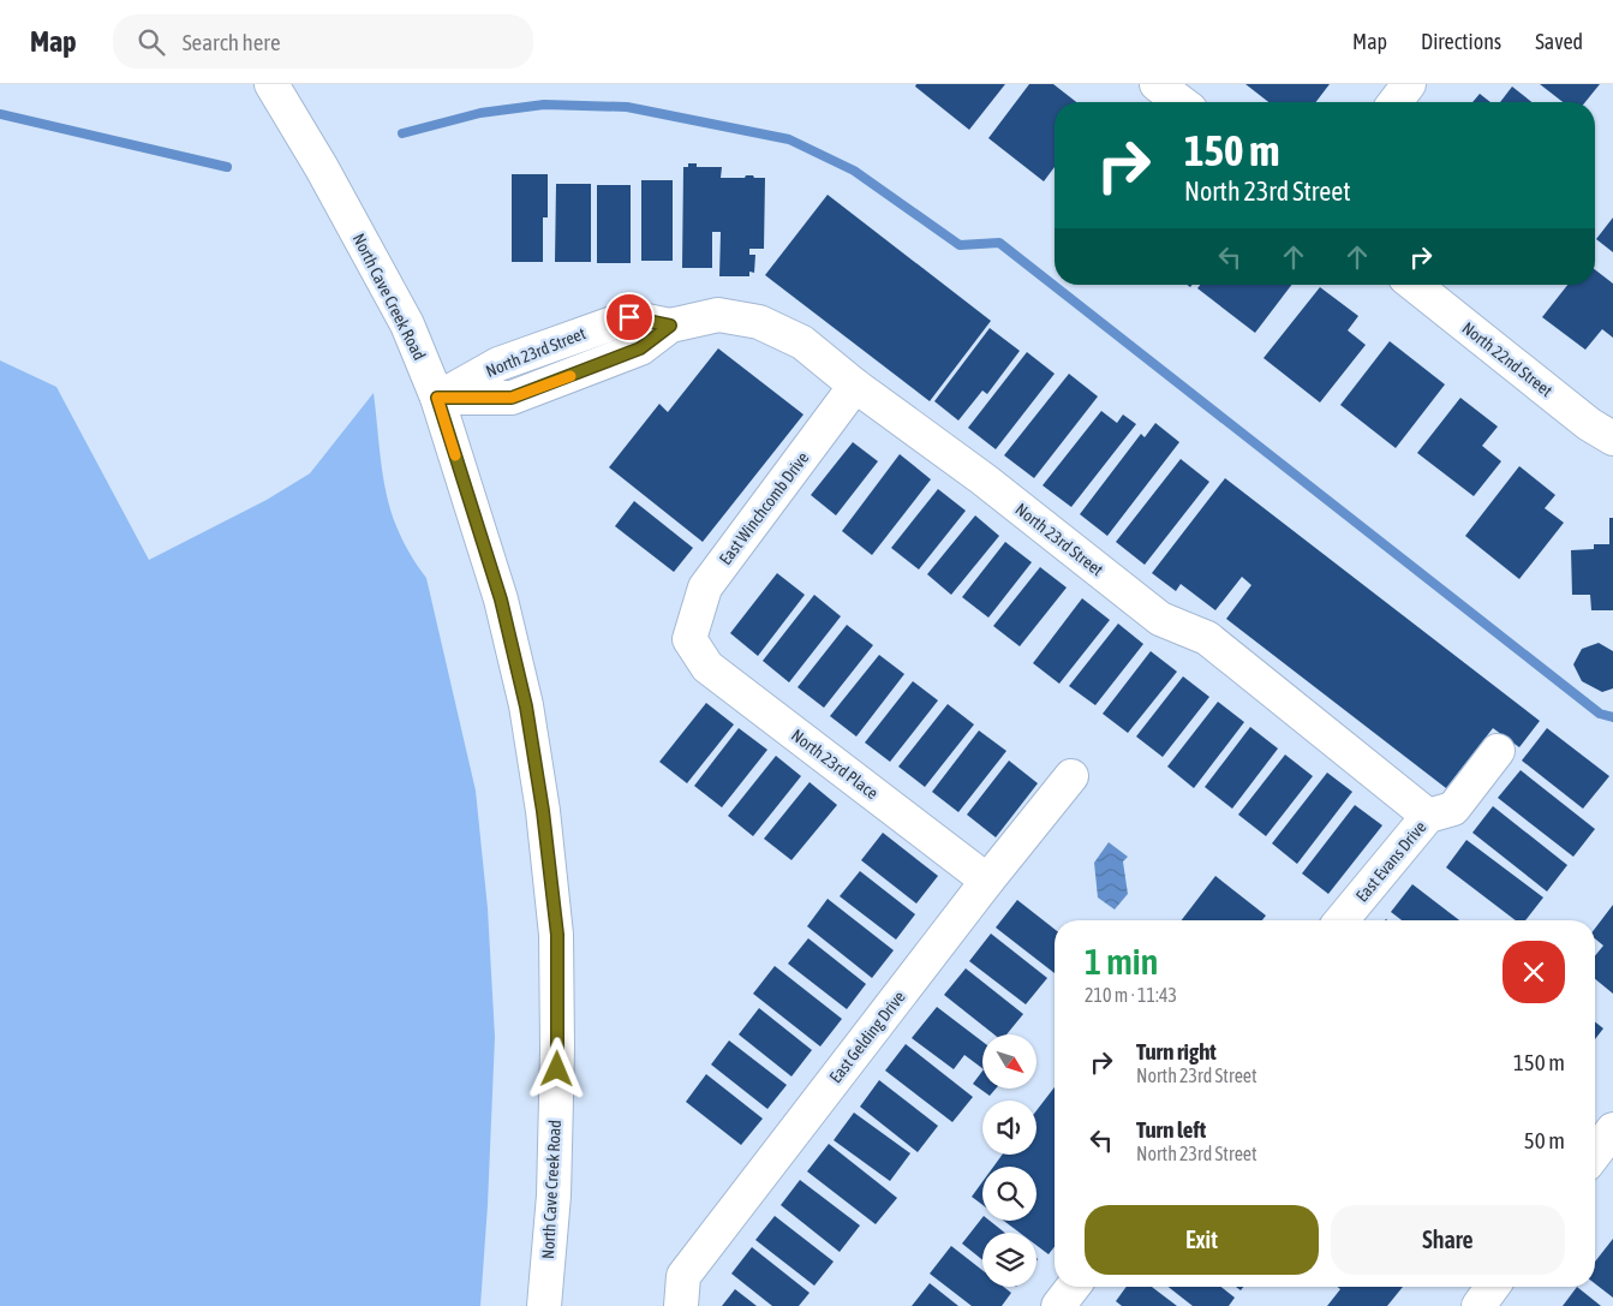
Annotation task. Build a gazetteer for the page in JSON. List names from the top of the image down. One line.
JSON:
{"streets":{"street":["North Cave Creek Road","North 23rd Street","North 22nd Street","East Winchcomb Drive","North 23rd Place","East Evans Drive","East Gelding Drive"]},"crossings":[["North Cave Creek Road","North 23rd Street"],["North 23rd Street","East Winchcomb Drive"],["North 23rd Street","East Evans Drive"],["East Winchcomb Drive","North 23rd Place"],["North 23rd Place","East Gelding Drive"]],"north":"bottom right","page":{"header":"Map","search":"Search here","nav":["Map","Directions","Saved"],"turn":["150 m","North 23rd Street"],"heading":["1 min","210 m · 11:43"],"list":[{"name":"Turn right","note":"North 23rd Street","value":"150 m"},{"name":"Turn left","note":"North 23rd Street","value":"50 m"}],"buttons":["Exit","Share"]}}
